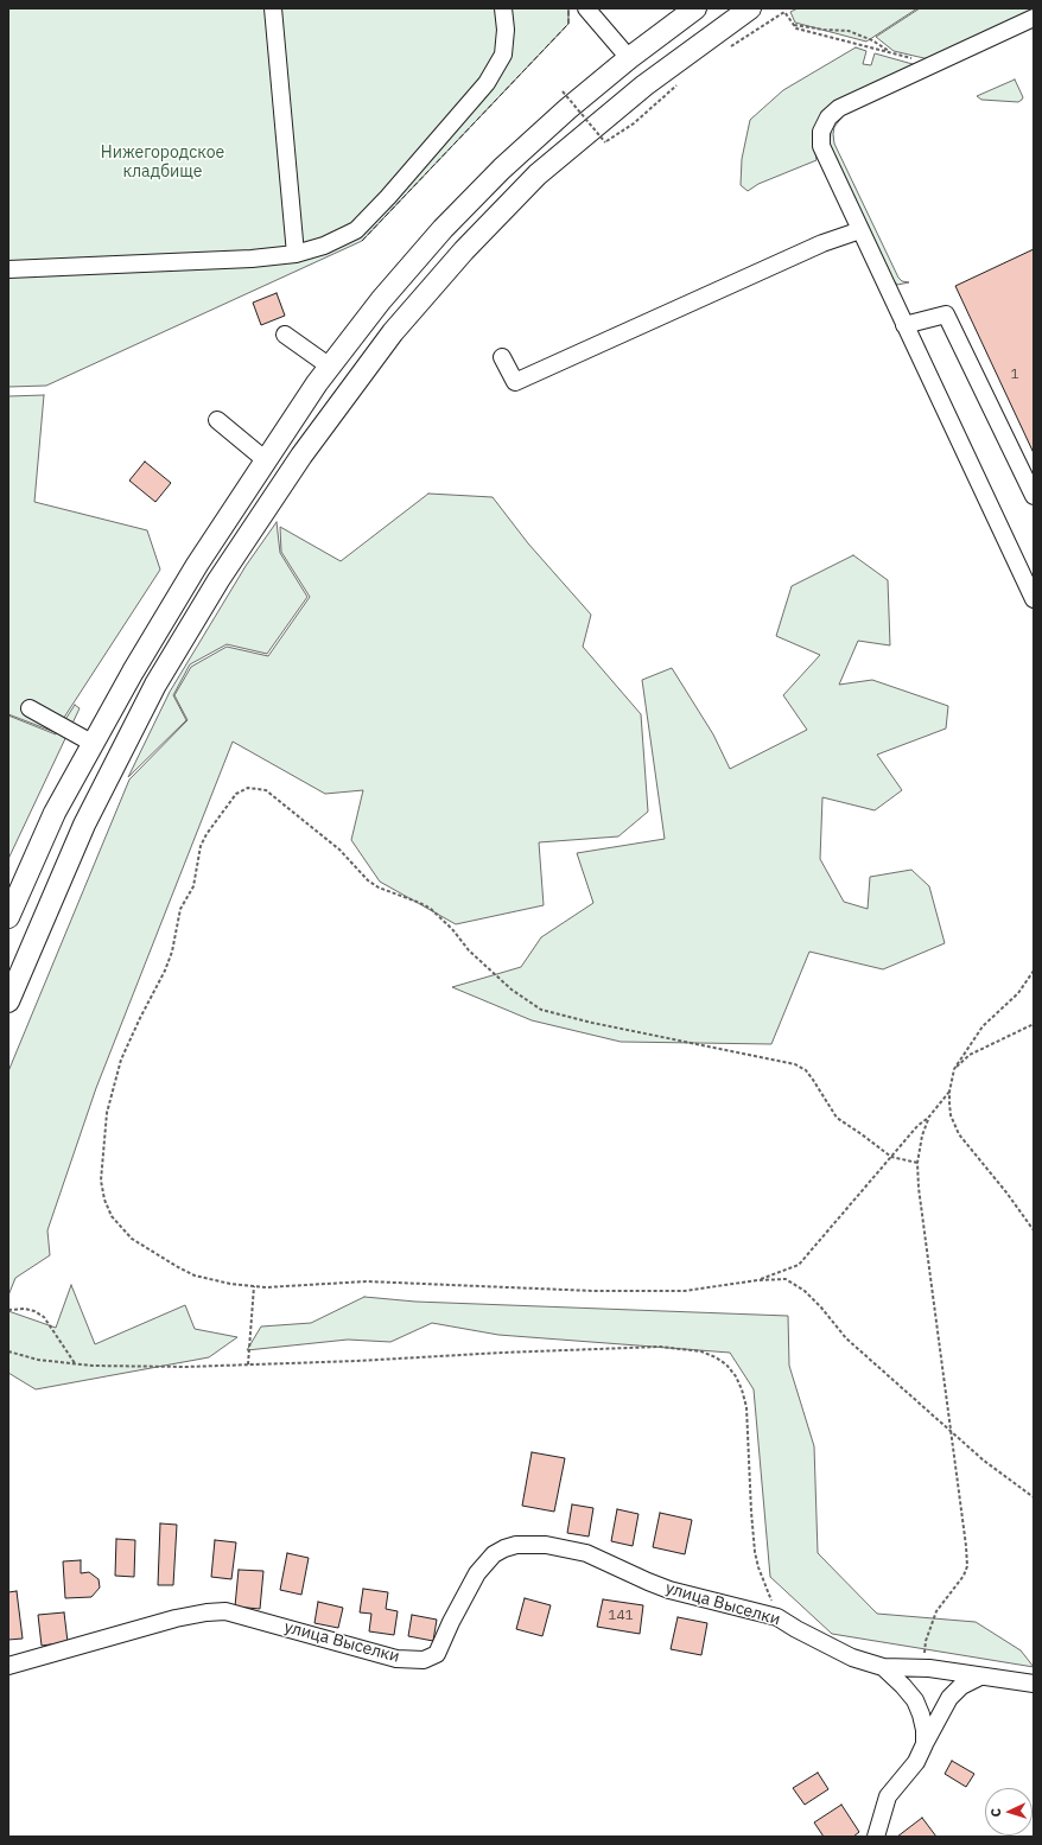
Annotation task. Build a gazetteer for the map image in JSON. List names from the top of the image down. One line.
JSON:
{"streets":{"street":["улица Выселки"]},"parks":["Нижегородское кладбище"],"house_numbers":["1","141"],"north":"left"}
